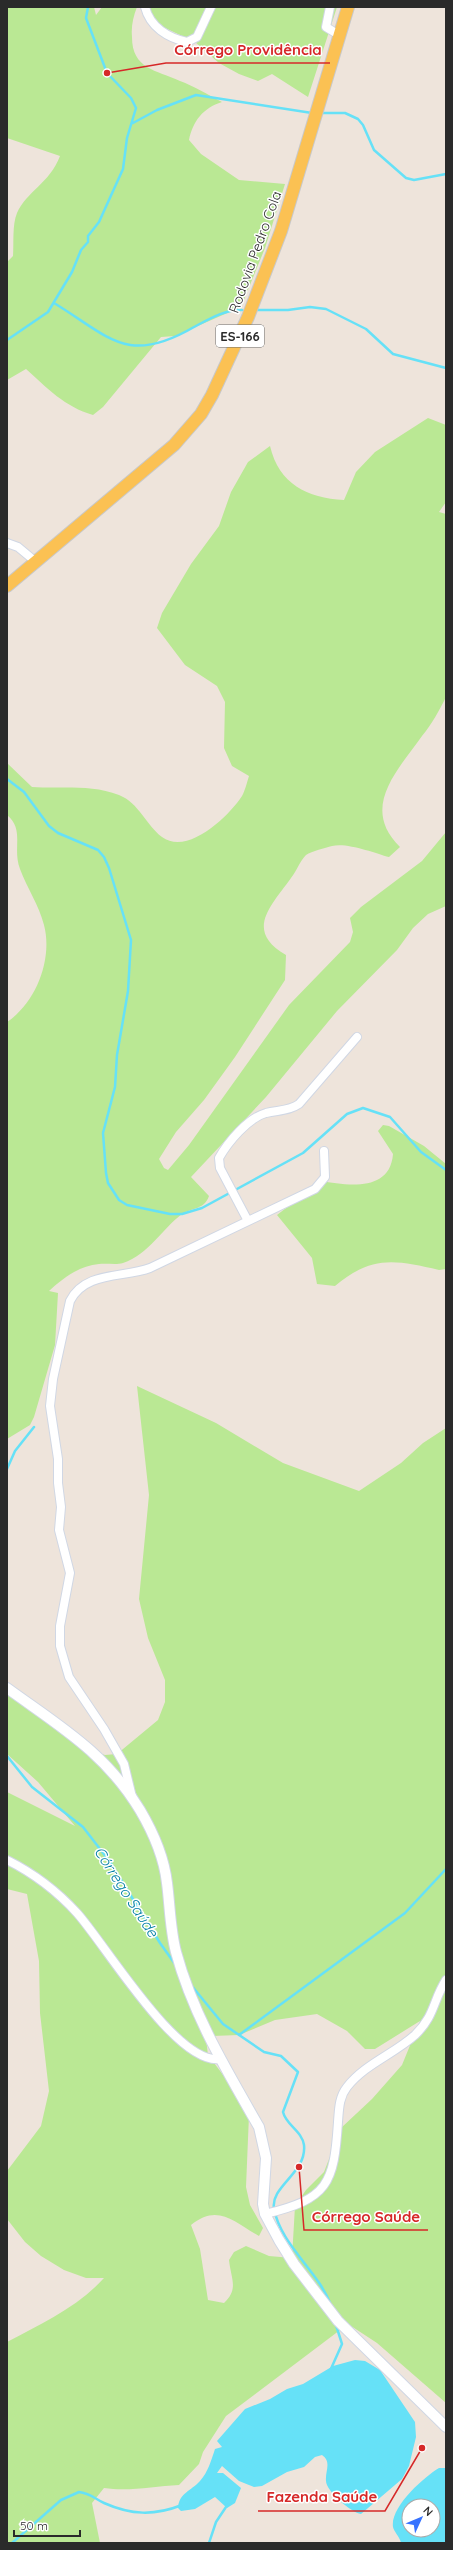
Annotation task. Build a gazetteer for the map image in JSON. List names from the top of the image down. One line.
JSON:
{"streets":{"main road":["Rodovia Pedro Cola","ES-166"]},"water":["Córrego Saúde"],"places":["Córrego Providência","Córrego Saúde","Fazenda Saúde"],"scale_bar":"50 m","north":"top right"}
